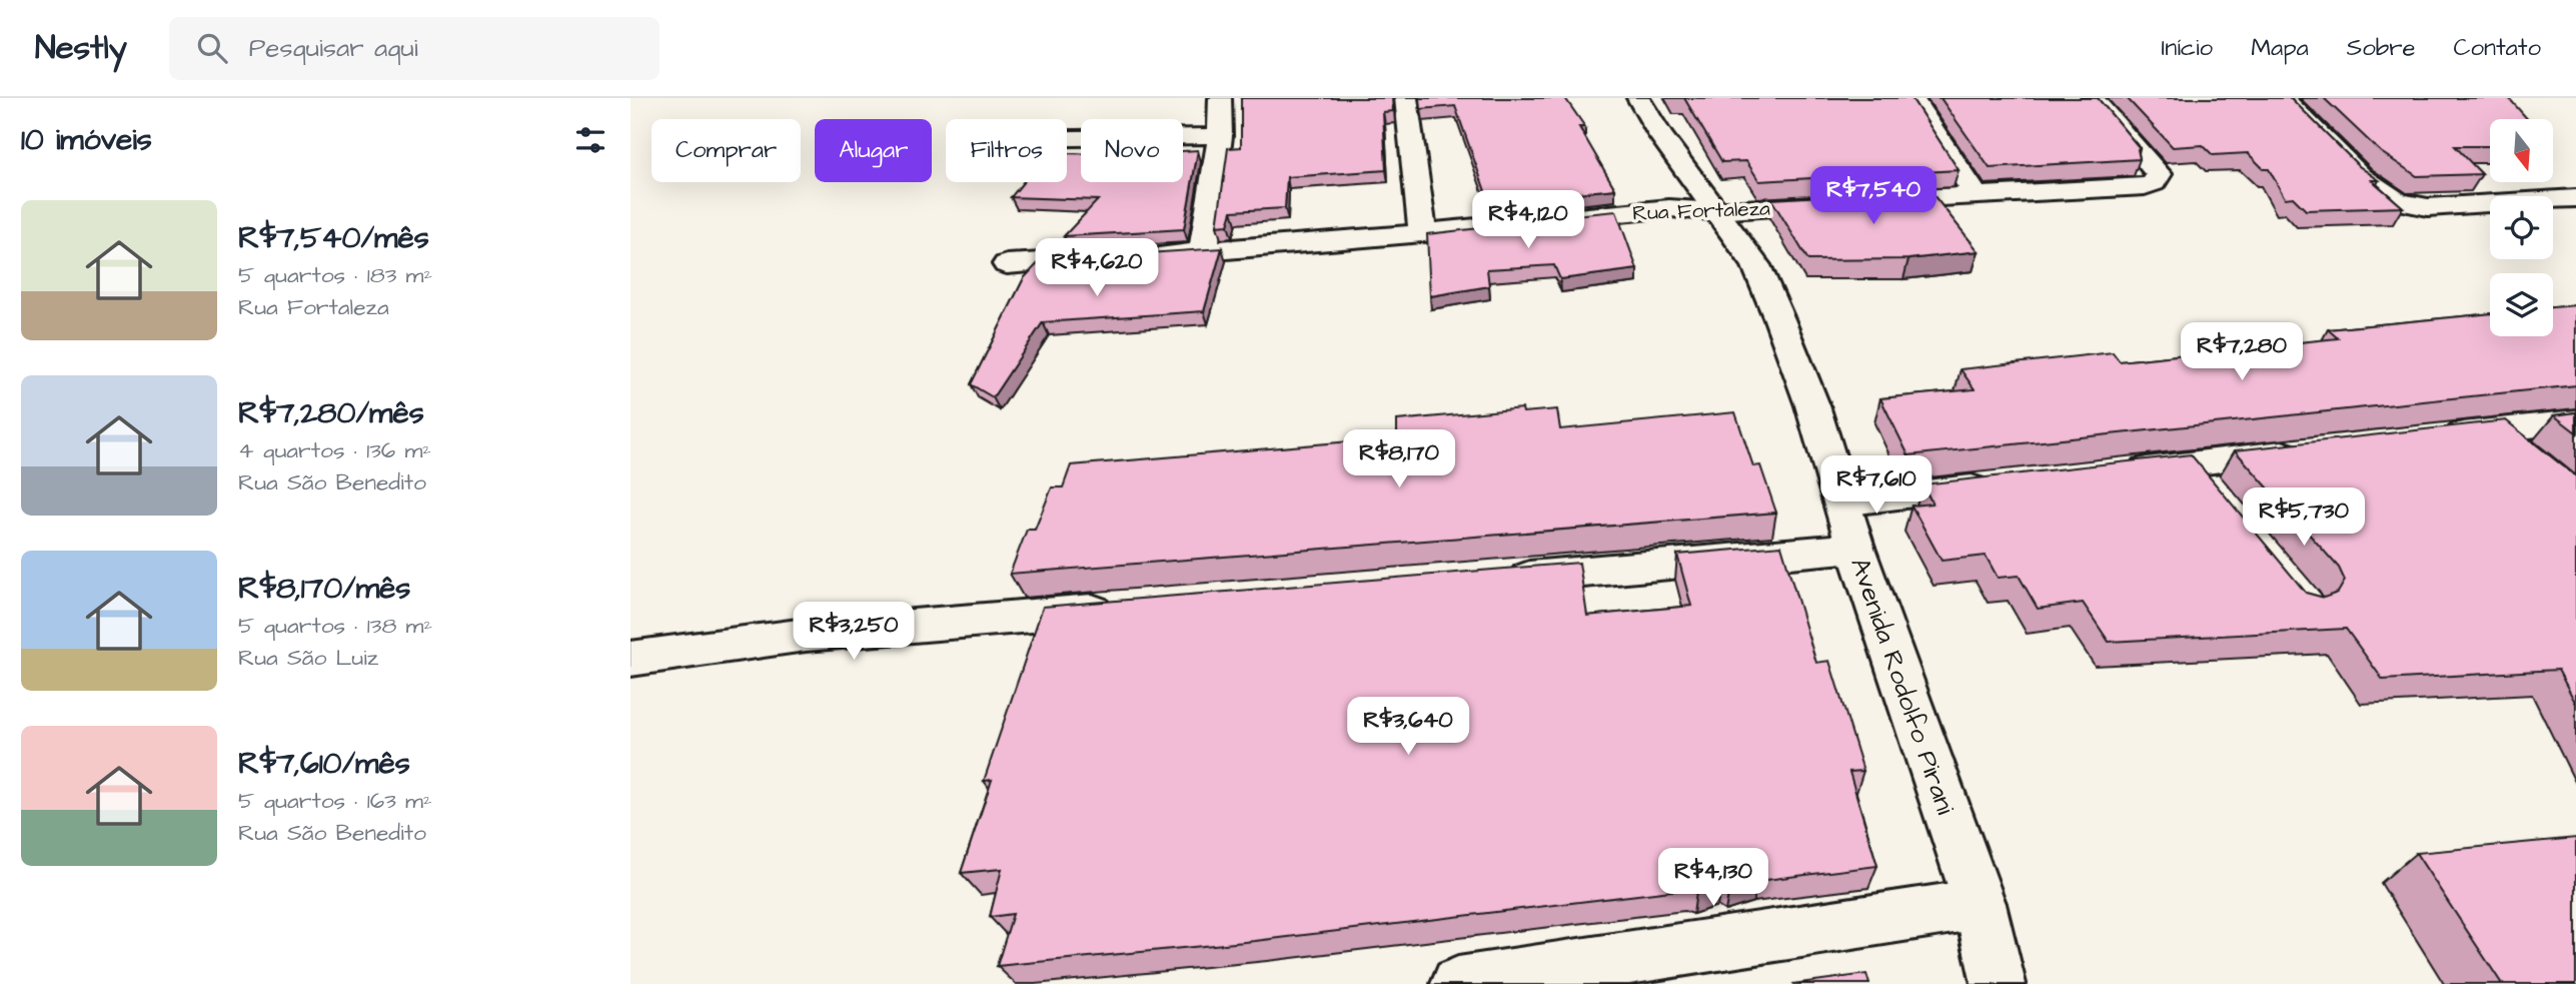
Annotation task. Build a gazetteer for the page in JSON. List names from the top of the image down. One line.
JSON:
{"streets":{"street":["Rua Fortaleza","Avenida Rodolfo Pirani"]},"crossings":[["Rua Fortaleza","Avenida Rodolfo Pirani"]],"north":"bottom","page":{"header":"Nestly","search":"Pesquisar aqui","nav":["Início","Mapa","Sobre","Contato"],"heading":"10 imóveis","chip":["Comprar","Alugar","Filtros","Novo"],"price":["R$7,540","R$4,120","R$4,620","R$7,280","R$8,170","R$7,610","R$5,730","R$3,250","R$3,640","R$4,130"],"list":[{"name":"R$7,540/mês","note":"5 quartos · 183 m² · Rua Fortaleza"},{"name":"R$7,280/mês","note":"4 quartos · 136 m² · Rua São Benedito"},{"name":"R$8,170/mês","note":"5 quartos · 138 m² · Rua São Luiz"},{"name":"R$7,610/mês","note":"5 quartos · 163 m² · Rua São Benedito"}]}}
